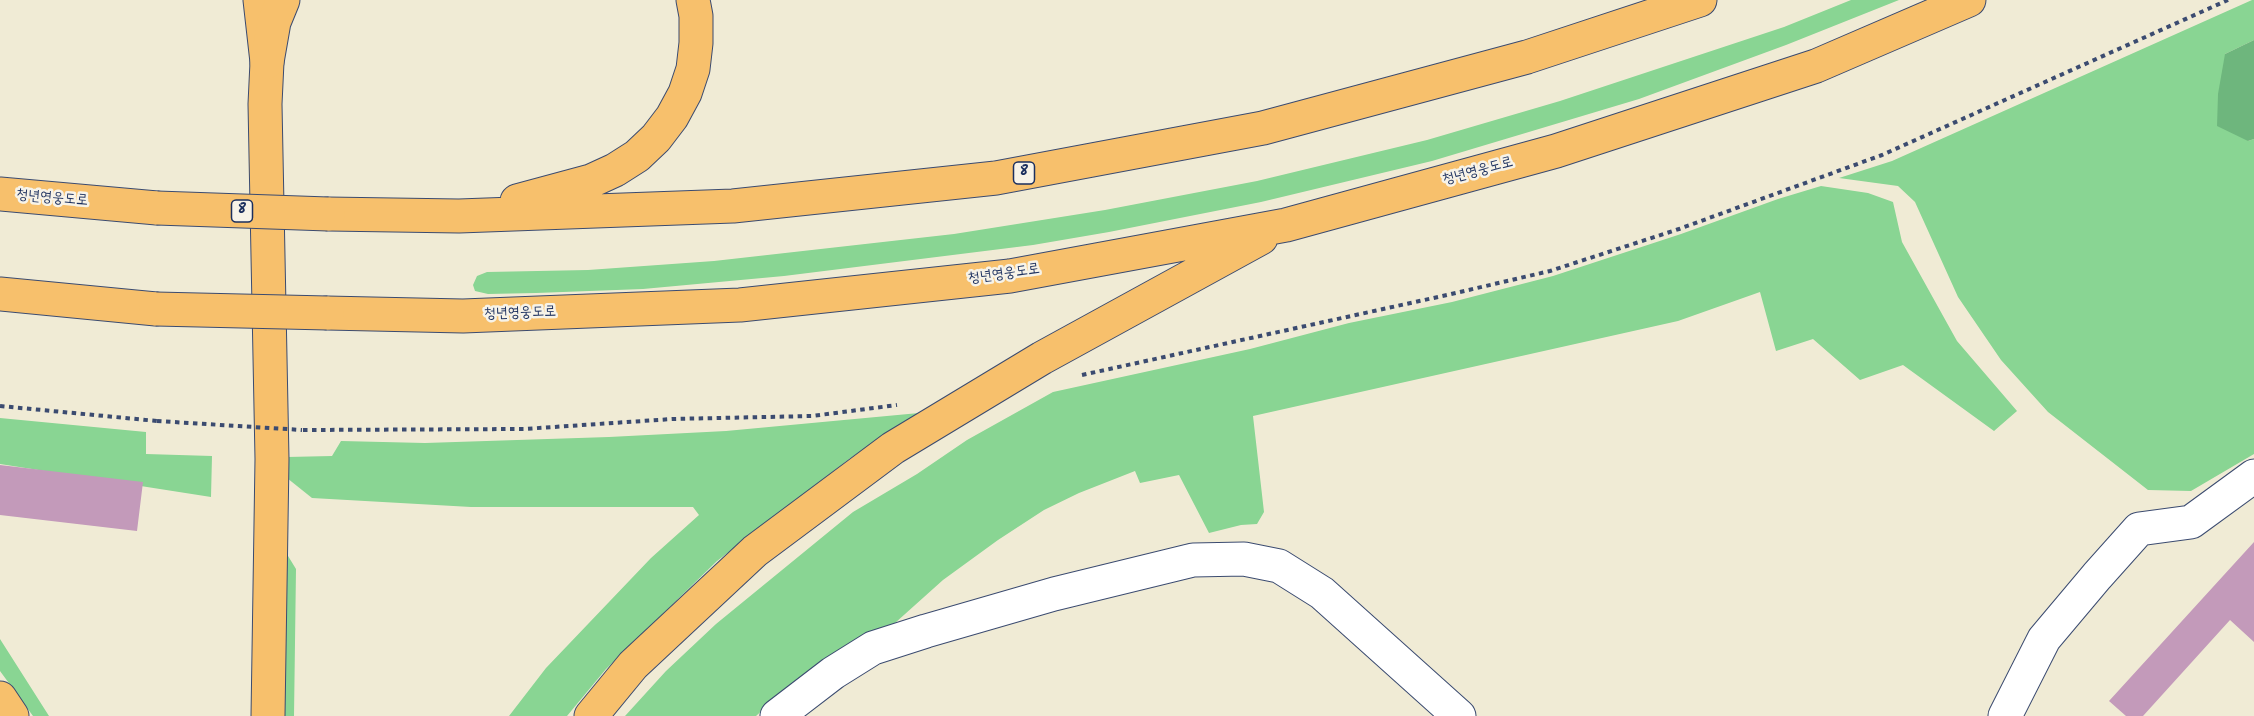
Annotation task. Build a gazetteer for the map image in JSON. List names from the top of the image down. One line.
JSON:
{"streets":{"main road":["청년영웅도로","8"]}}
